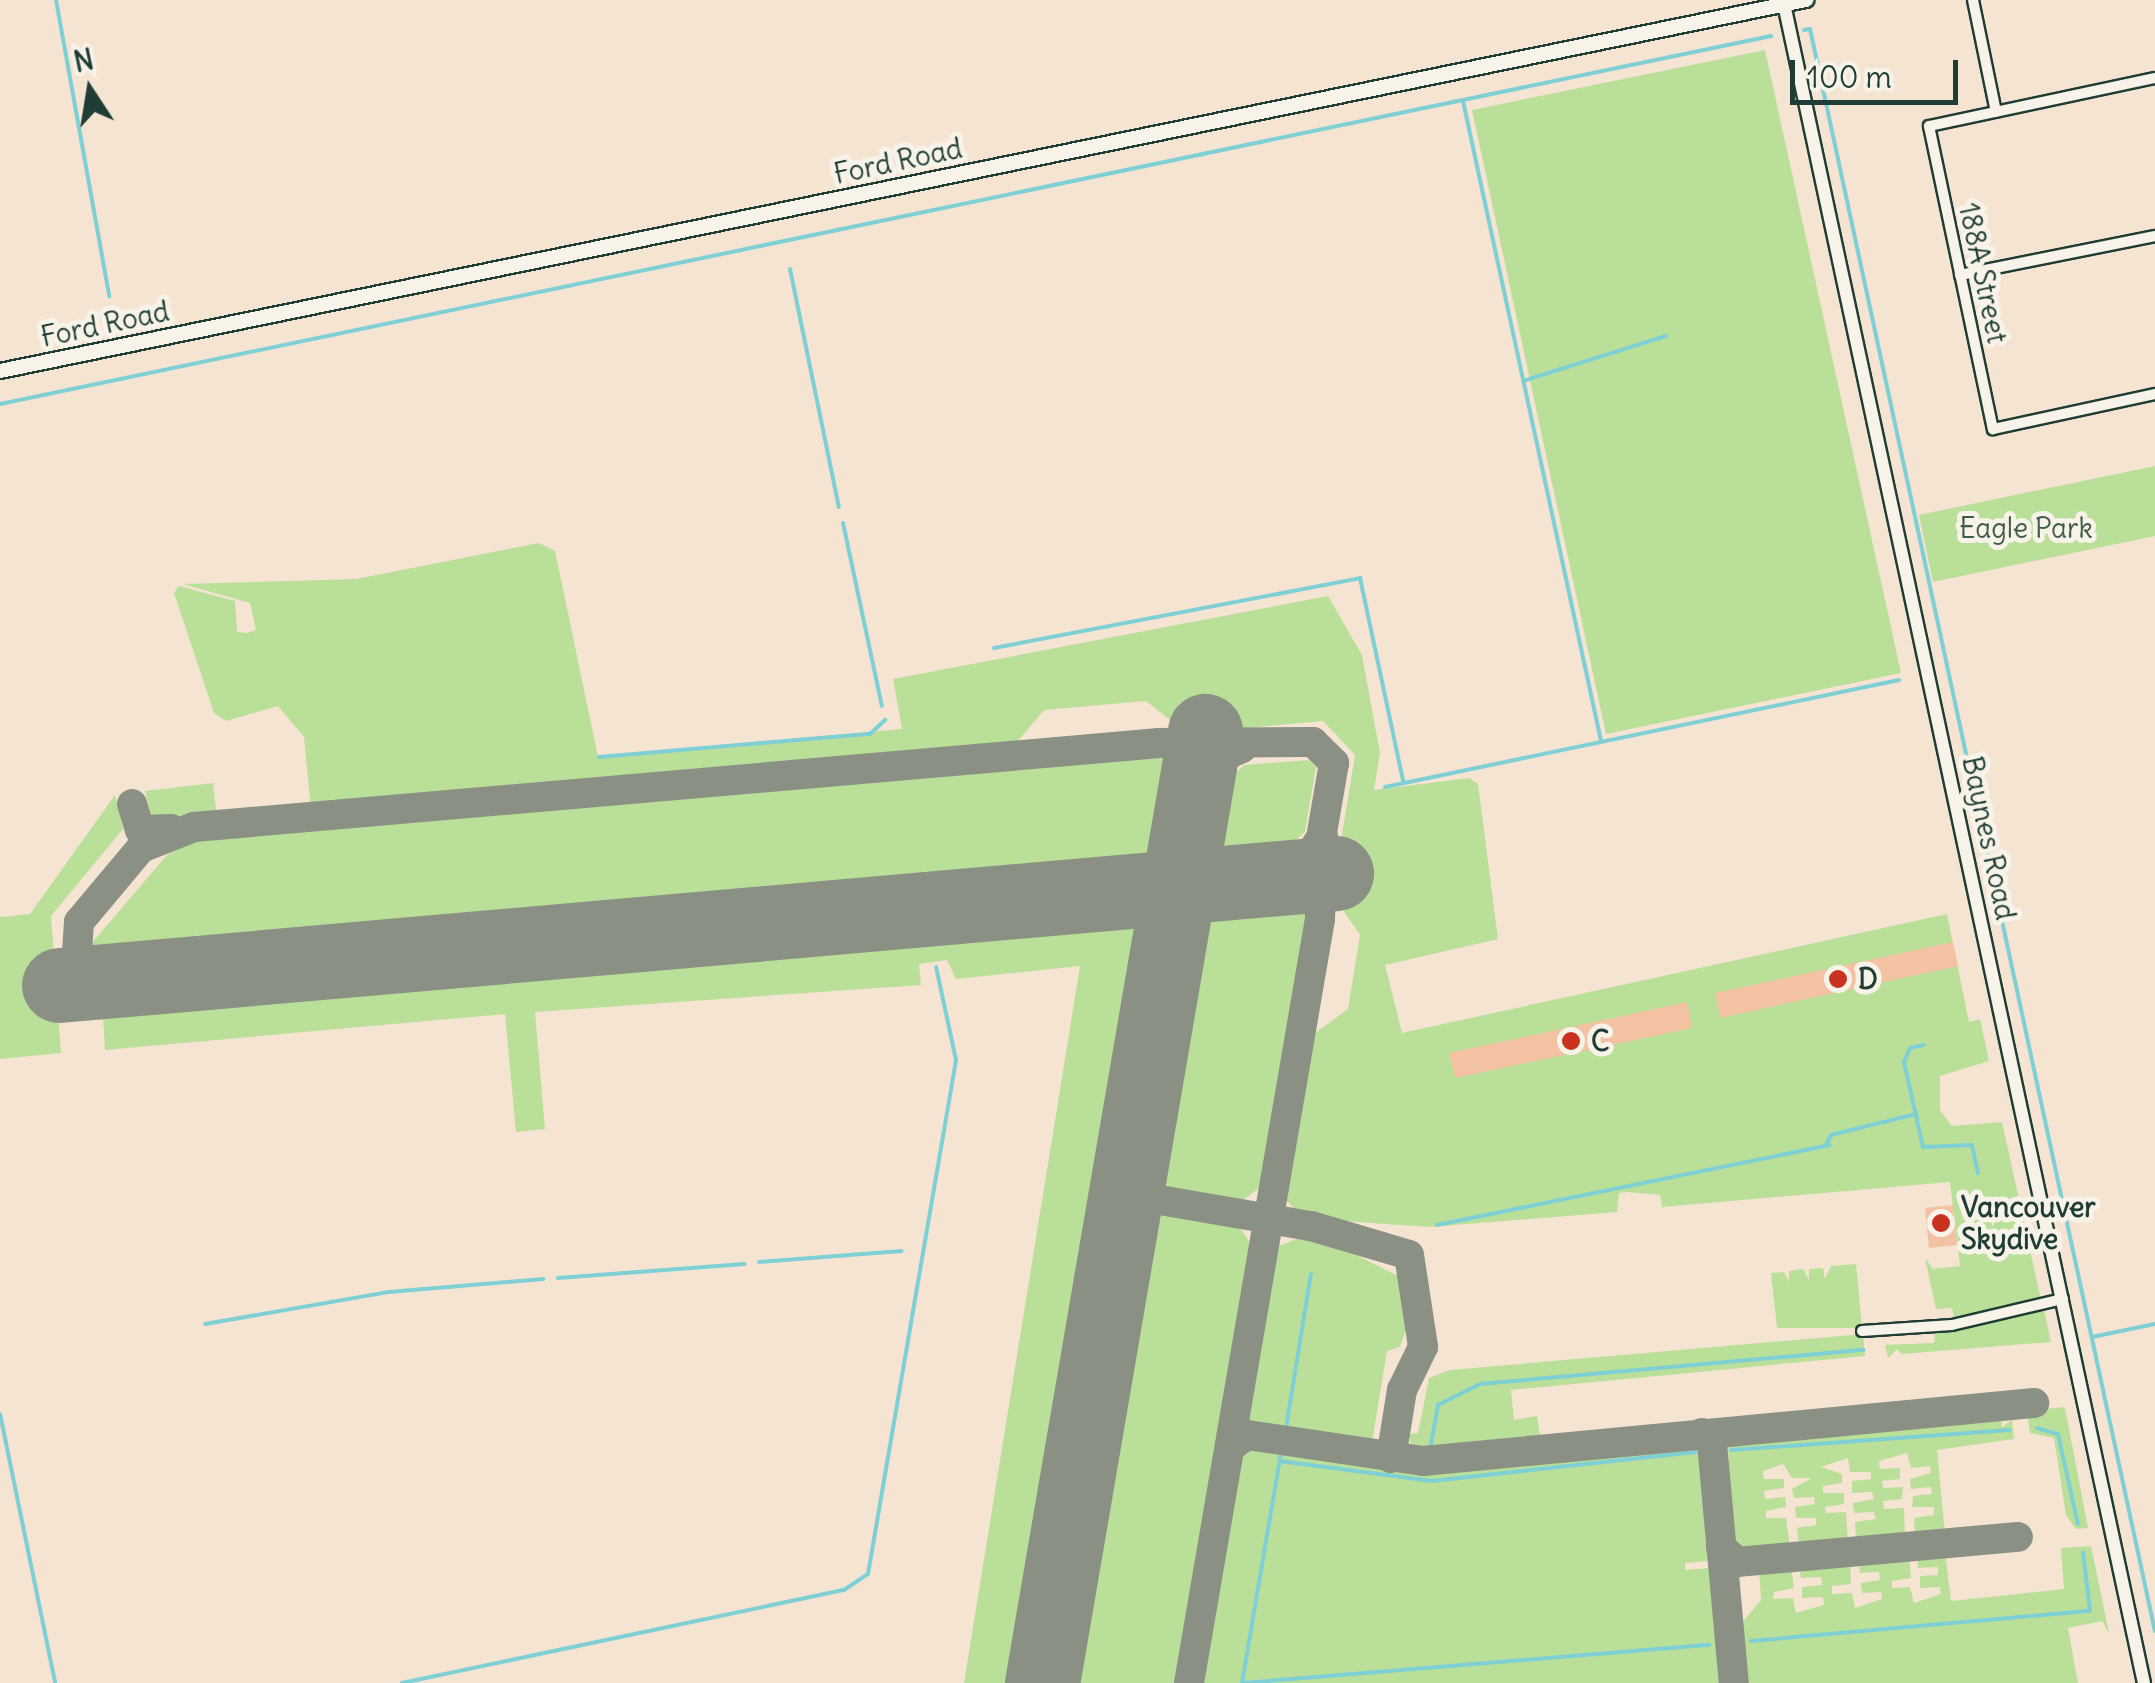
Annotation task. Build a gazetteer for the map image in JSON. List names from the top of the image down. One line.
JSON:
{"streets":{"main road":["Ford Road"],"street":["188A Street","Baynes Road"]},"crossings":[["Ford Road","Baynes Road"]],"parks":["Eagle Park"],"places":["D","C","Vancouver Skydive"],"scale_bar":"100 m","north":"top"}
